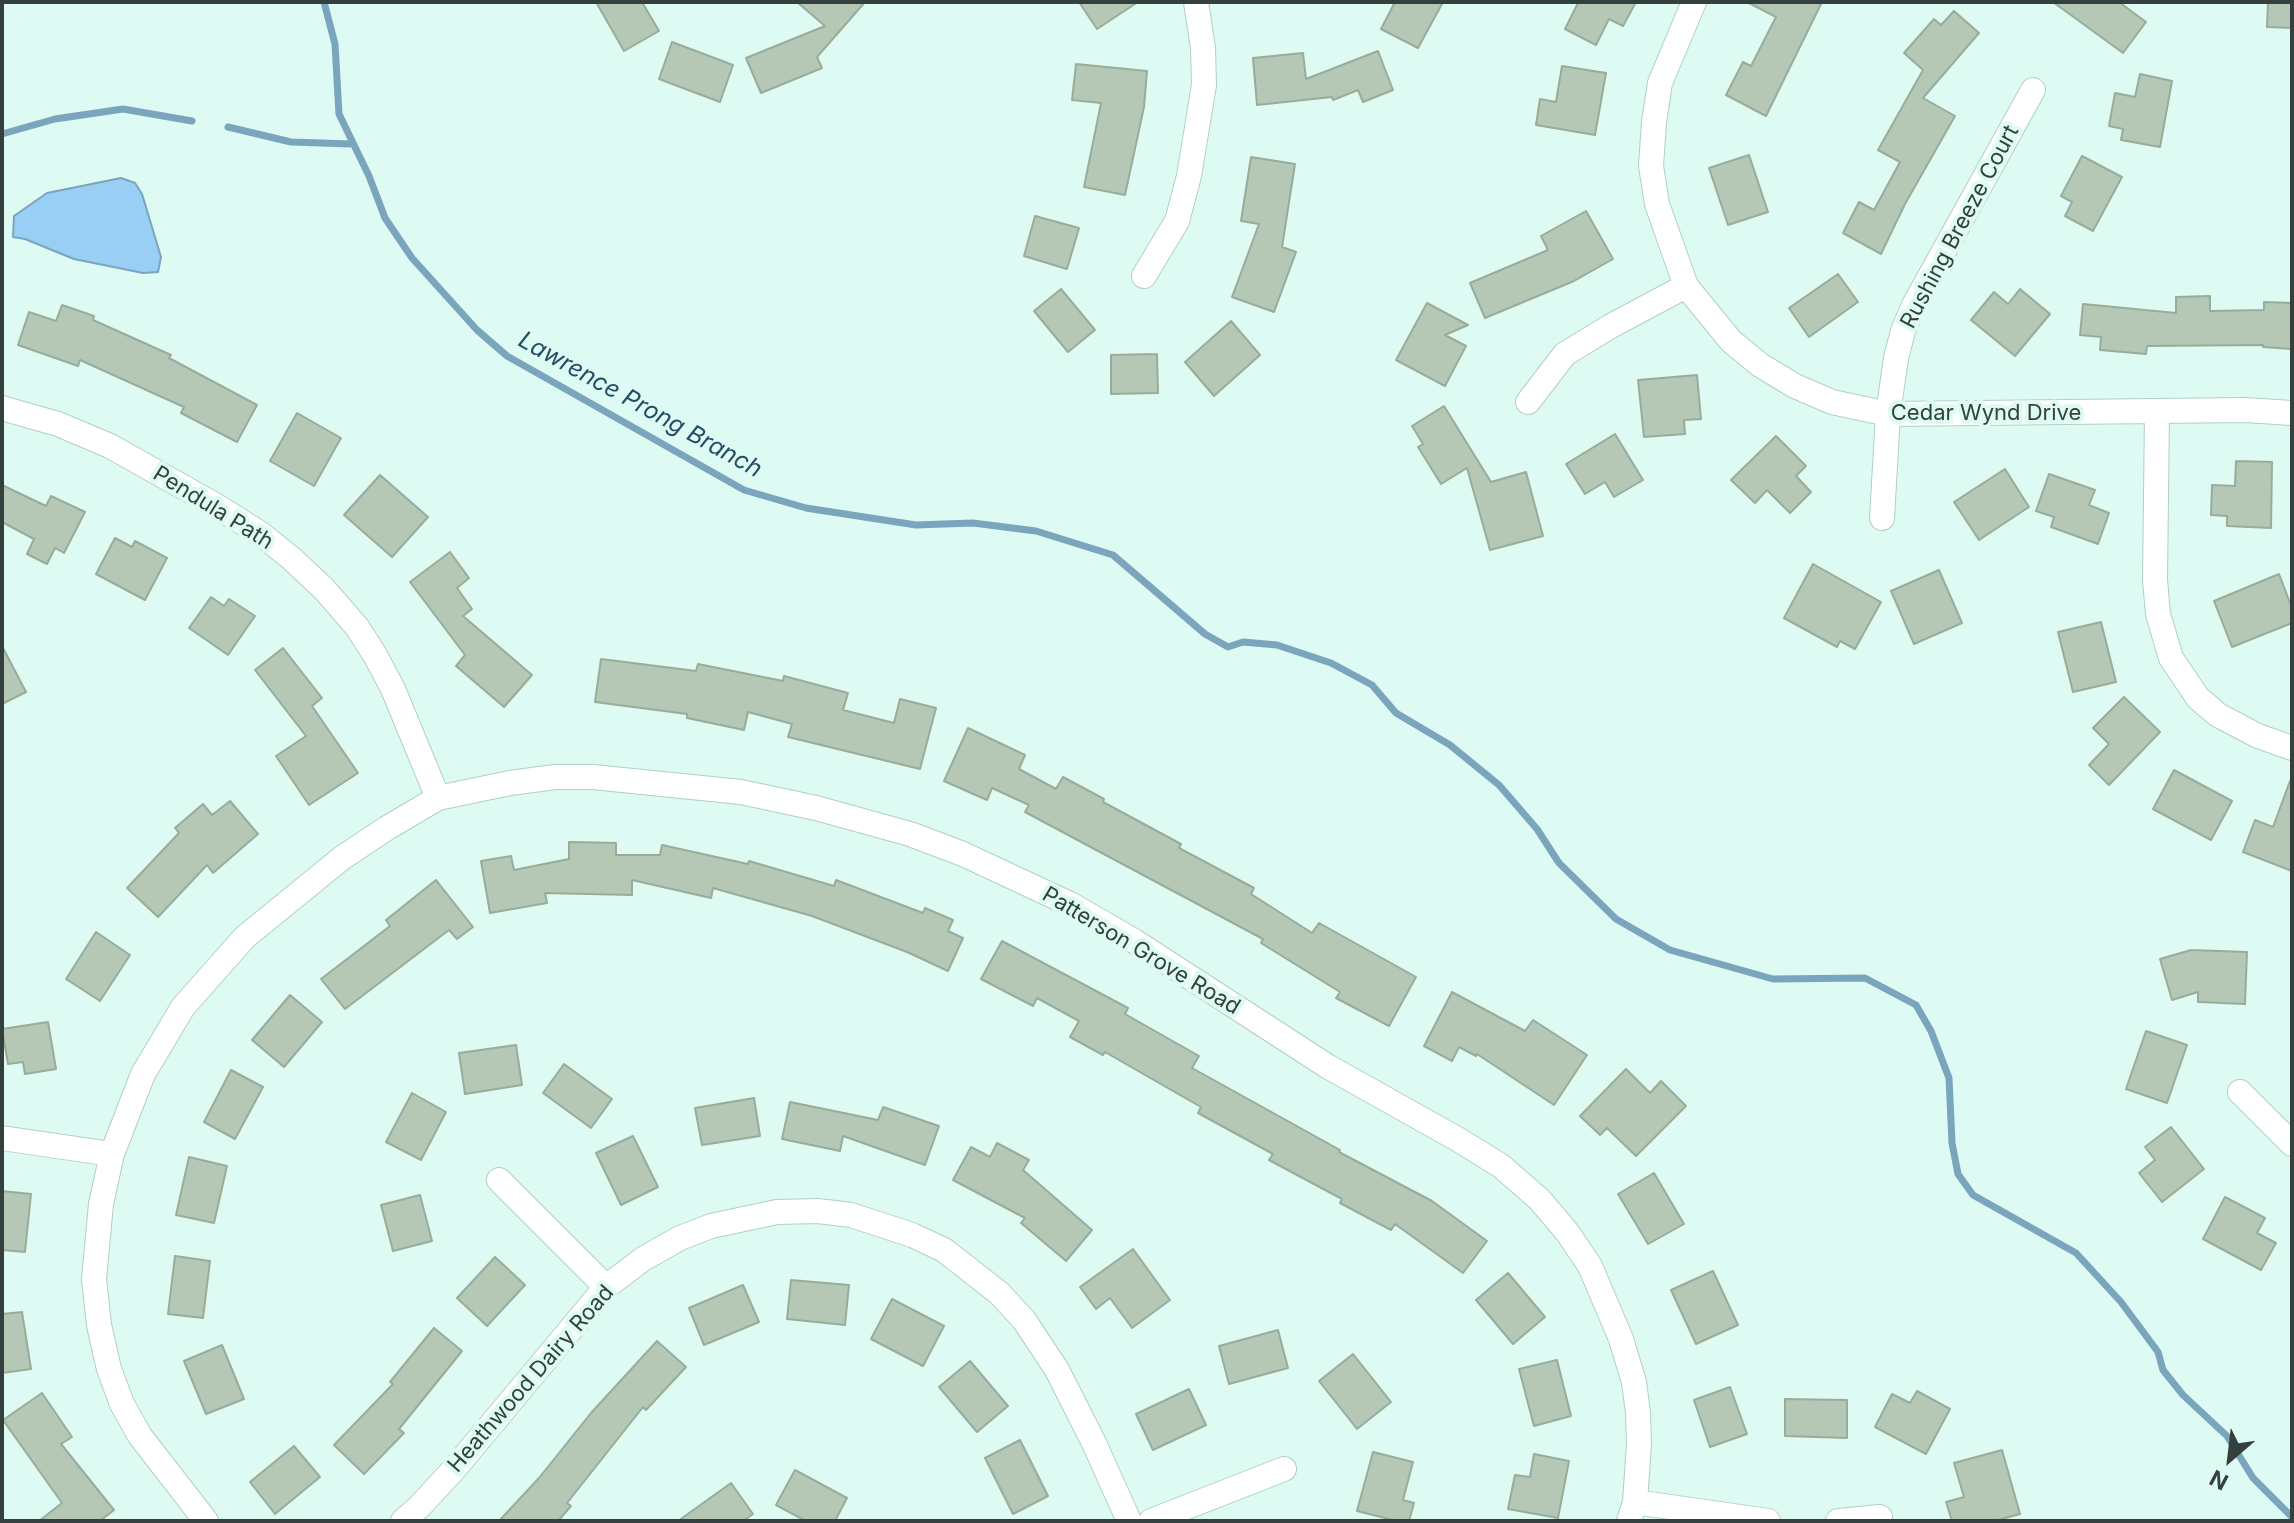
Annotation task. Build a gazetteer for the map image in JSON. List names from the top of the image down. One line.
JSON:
{"streets":{"street":["Rushing Breeze Court","Cedar Wynd Drive","Pendula Path","Patterson Grove Road","Heathwood Dairy Road"]},"crossings":[["Rushing Breeze Court","Cedar Wynd Drive"],["Pendula Path","Patterson Grove Road"]],"water":["Lawrence Prong Branch"],"north":"bottom left"}
